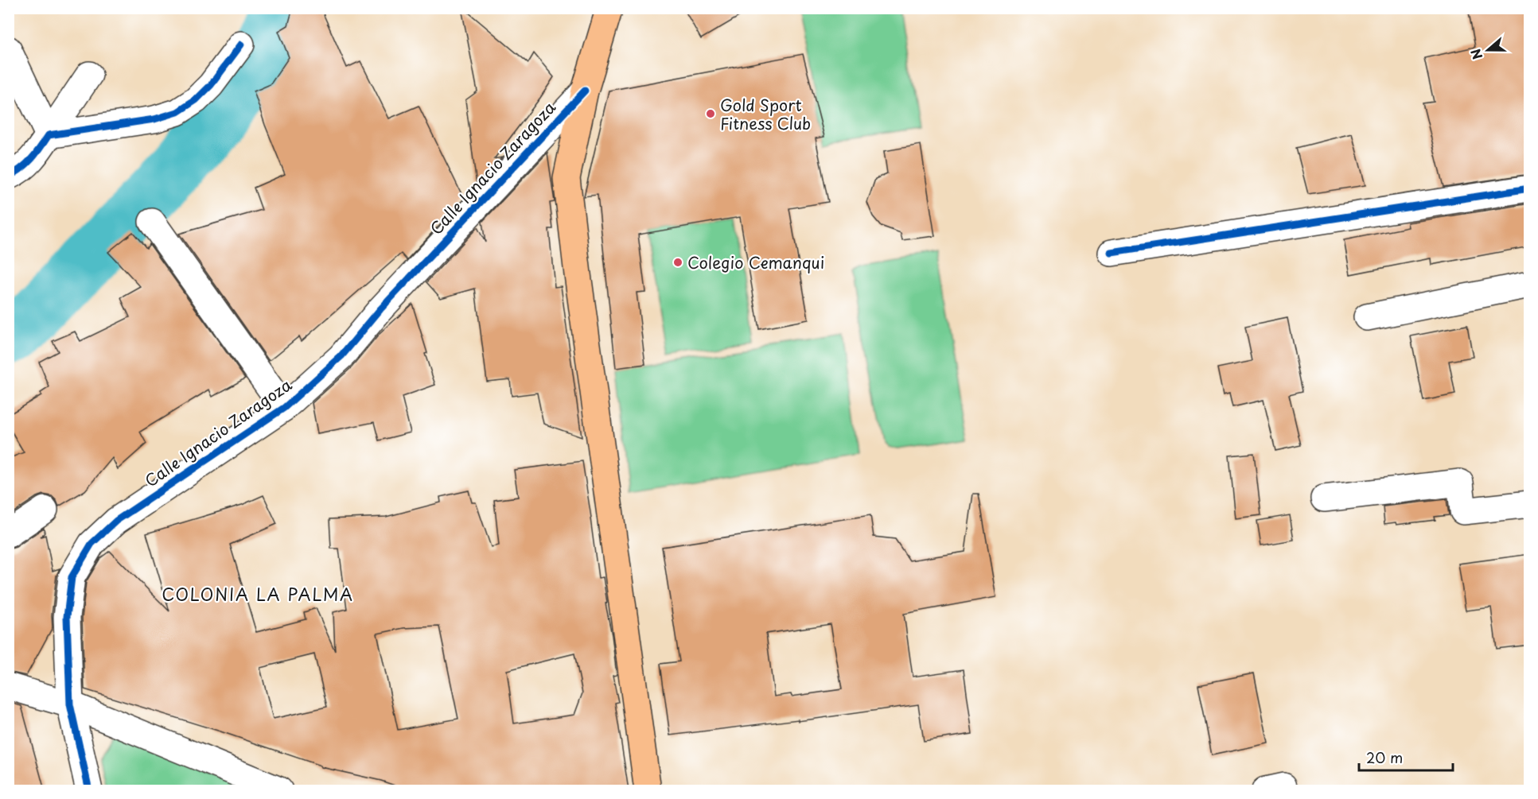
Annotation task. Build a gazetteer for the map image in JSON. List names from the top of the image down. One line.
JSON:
{"streets":{"street":["Calle Ignacio Zaragoza"]},"districts":["COLONIA LA PALMA"],"places":["Gold Sport Fitness Club","Colegio Cemanqui"],"scale_bar":"20 m","north":"left"}
